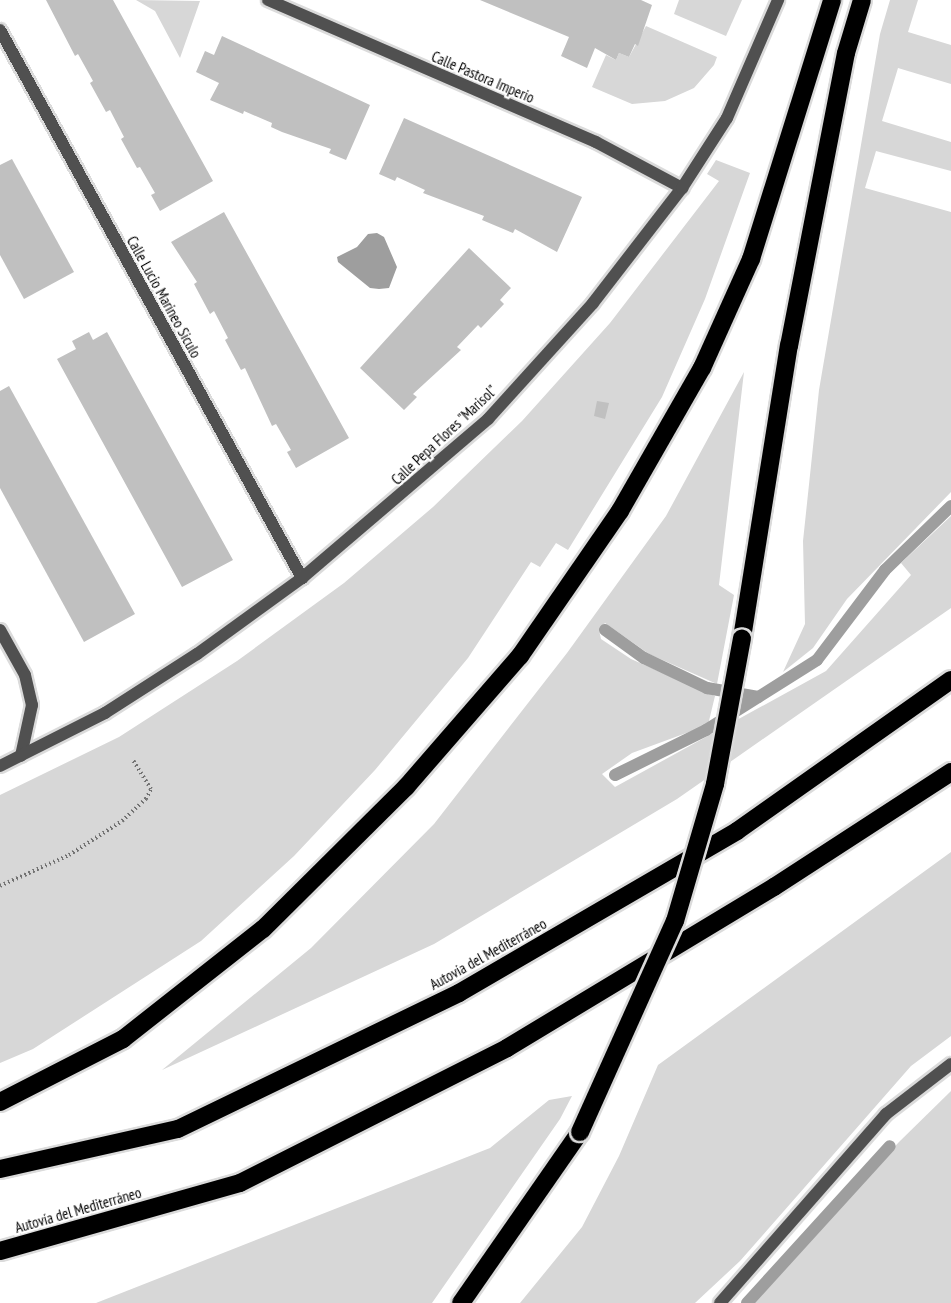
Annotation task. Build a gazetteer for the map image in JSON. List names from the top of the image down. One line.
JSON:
{"streets":{"highway":["Autovía del Mediterráneo"],"street":["Calle Pastora Imperio","Calle Lucio Marineo Siculo","Calle Pepa Flores \"Marisol\""]},"crossings":[["Calle Pastora Imperio","Calle Pepa Flores \"Marisol\""],["Calle Lucio Marineo Siculo","Calle Pepa Flores \"Marisol\""]]}
